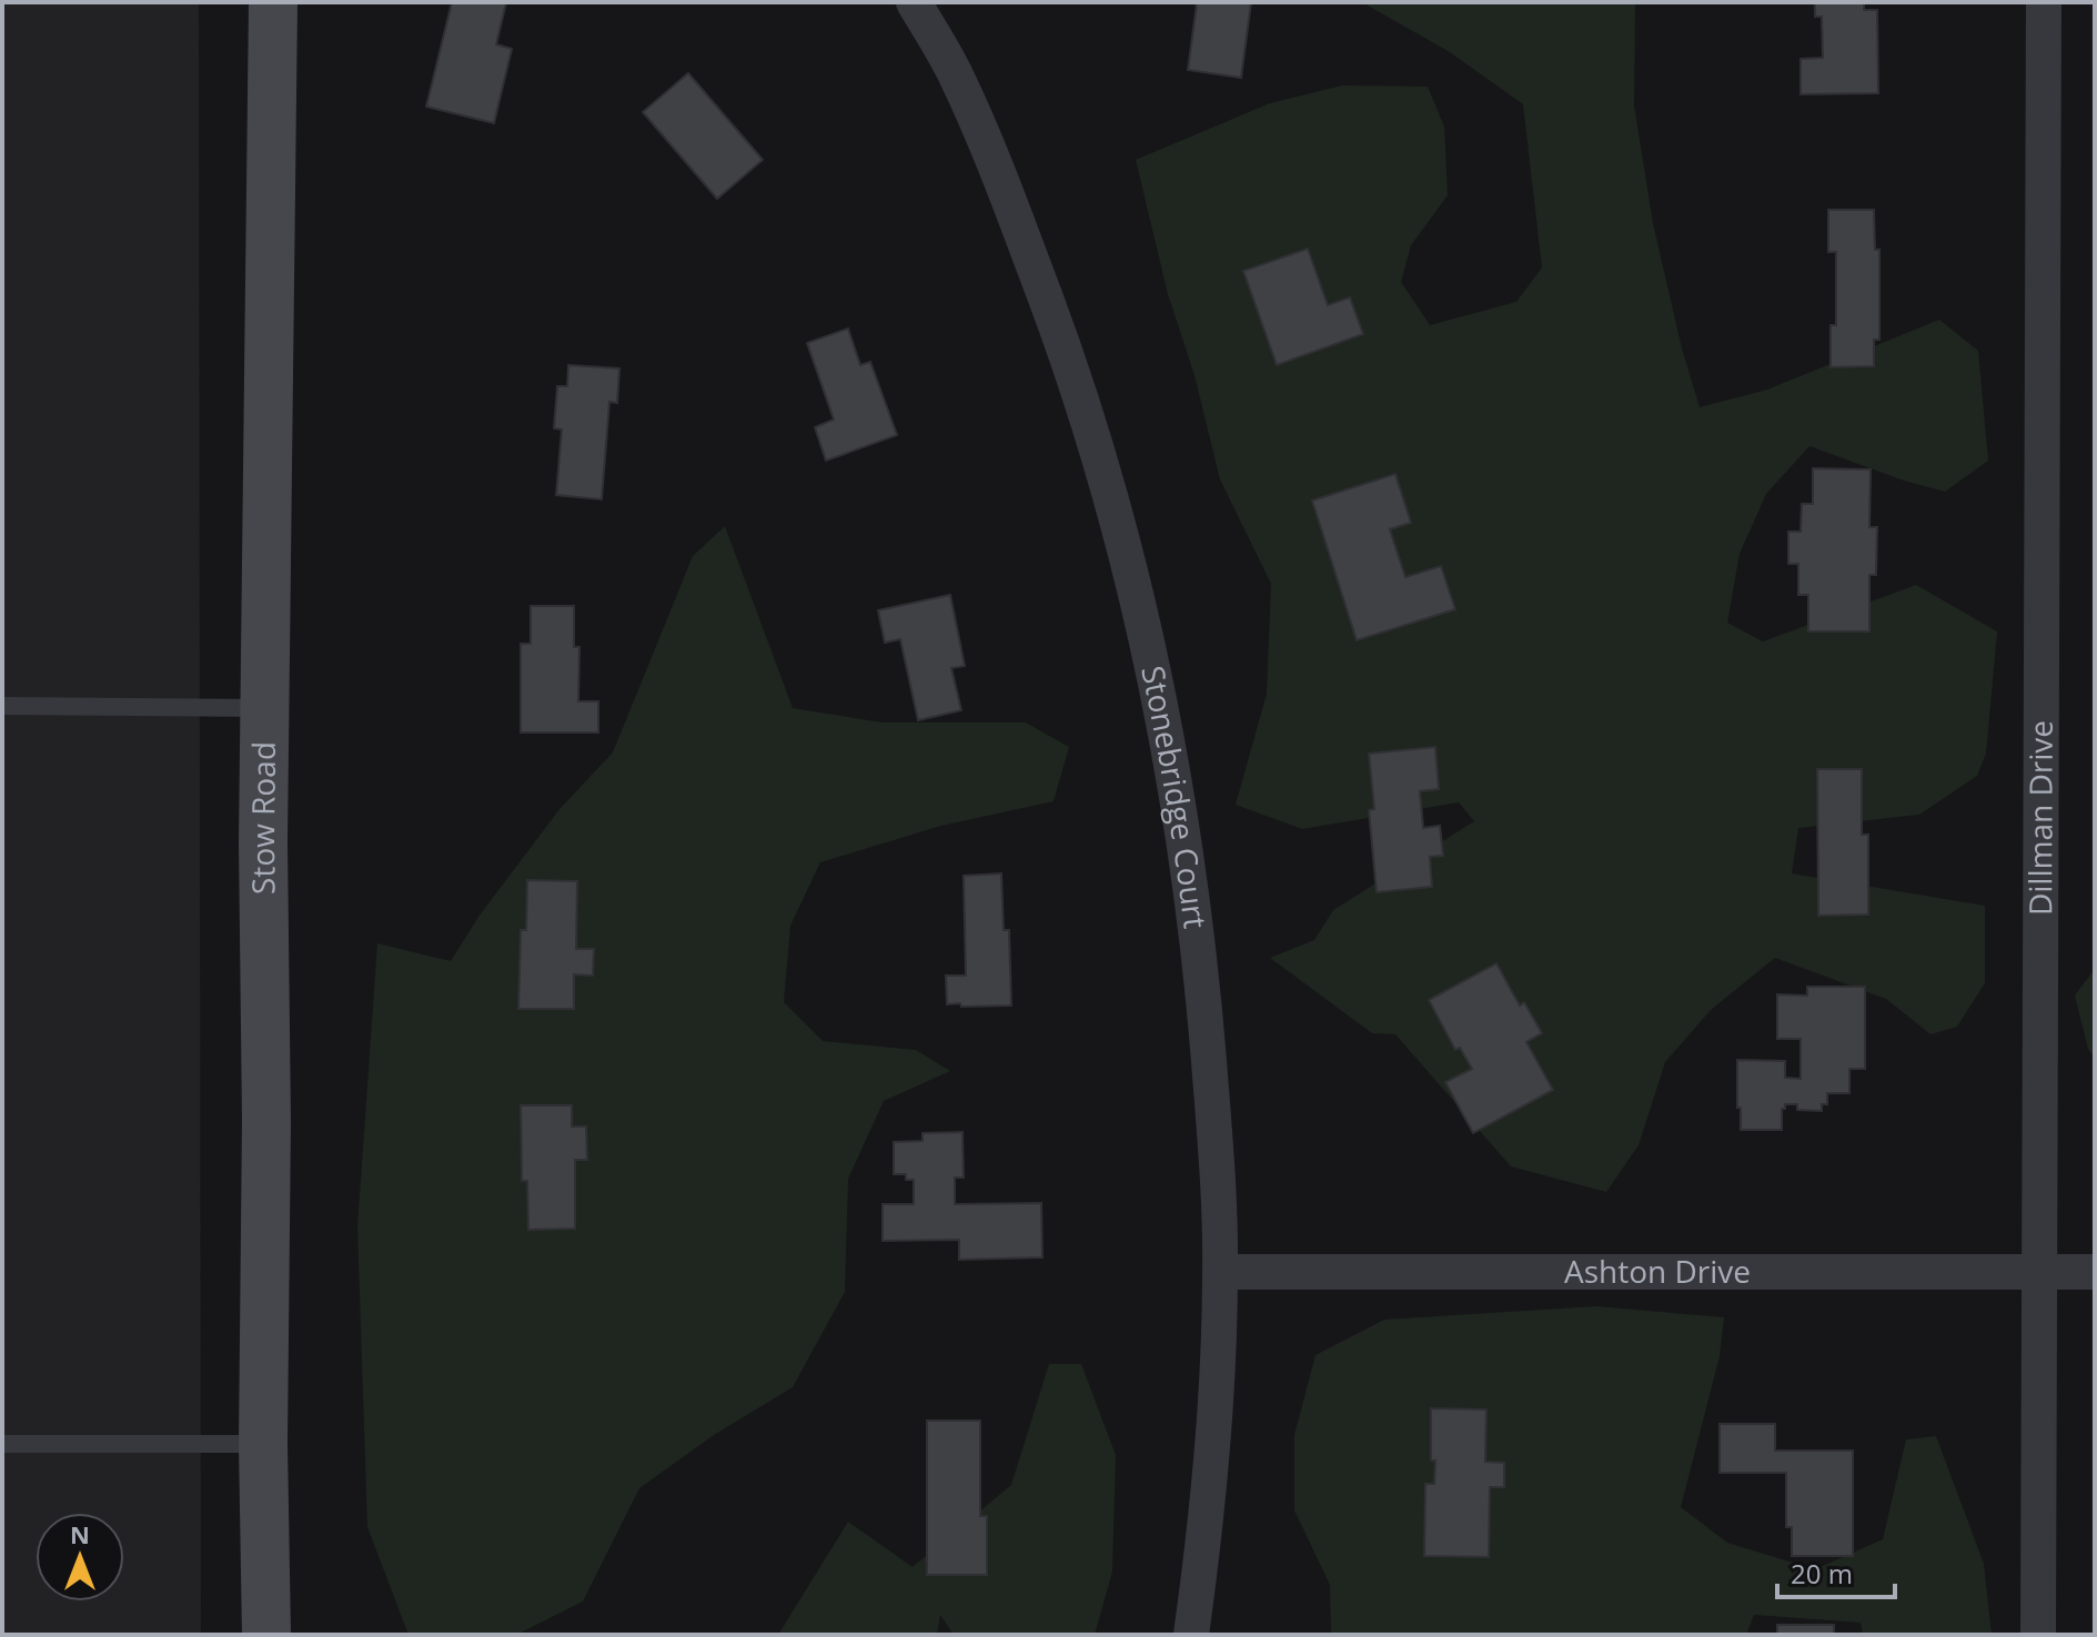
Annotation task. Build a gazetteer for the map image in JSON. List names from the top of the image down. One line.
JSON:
{"streets":{"street":["Stonebridge Court","Stow Road","Dillman Drive","Ashton Drive"]},"crossings":[["Stonebridge Court","Ashton Drive"],["Dillman Drive","Ashton Drive"]],"scale_bar":"20 m","north":"top"}
